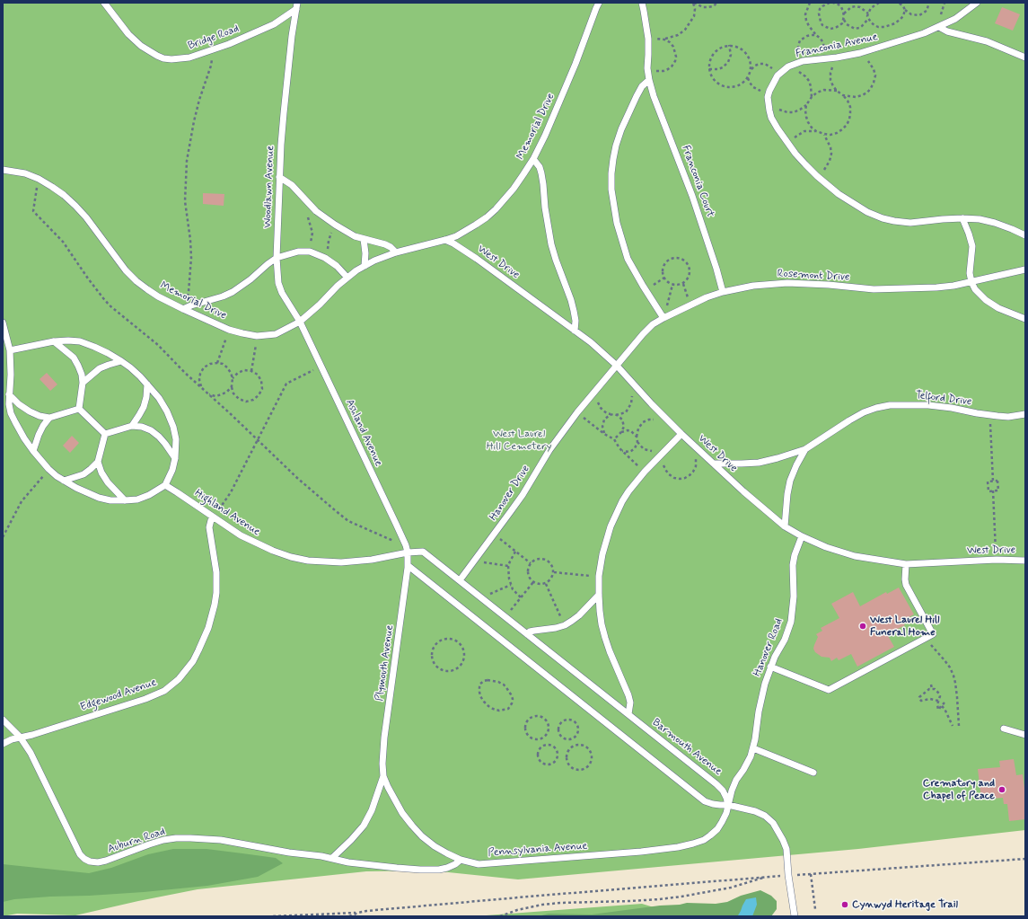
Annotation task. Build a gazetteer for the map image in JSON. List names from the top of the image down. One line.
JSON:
{"streets":{"lane":["Bridge Road","Franconia Avenue","Memorial Drive","Franconia Court","Woodlawn Avenue","West Drive","Rosemont Drive","Telford Drive","Ashland Avenue","Hanover Drive","Highland Avenue","Hanover Road","Plymouth Avenue","Edgewood Avenue","Barmouth Avenue","Auburn Road","Pennsylvania Avenue"]},"crossings":[["Bridge Road","Woodlawn Avenue"],["Memorial Drive","Woodlawn Avenue"],["Memorial Drive","West Drive"],["Memorial Drive","Ashland Avenue"],["Franconia Court","Rosemont Drive"],["Woodlawn Avenue","Ashland Avenue"],["West Drive","Rosemont Drive"],["West Drive","Telford Drive"],["West Drive","Hanover Drive"],["West Drive","Hanover Road"],["Rosemont Drive","Hanover Drive"],["Ashland Avenue","Highland Avenue"],["Ashland Avenue","Plymouth Avenue"],["Ashland Avenue","Barmouth Avenue"],["Hanover Drive","Barmouth Avenue"],["Highland Avenue","Plymouth Avenue"],["Highland Avenue","Edgewood Avenue"],["Highland Avenue","Barmouth Avenue"],["Hanover Road","Barmouth Avenue"],["Hanover Road","Pennsylvania Avenue"],["Plymouth Avenue","Barmouth Avenue"],["Plymouth Avenue","Auburn Road"],["Plymouth Avenue","Pennsylvania Avenue"],["Edgewood Avenue","Auburn Road"],["Barmouth Avenue","Pennsylvania Avenue"]],"parks":["West Laurel Hill Cemetery"],"places":["West Laurel Hill Funeral Home","Crematory and Chapel of Peace","Cynwyd Heritage Trail"]}
